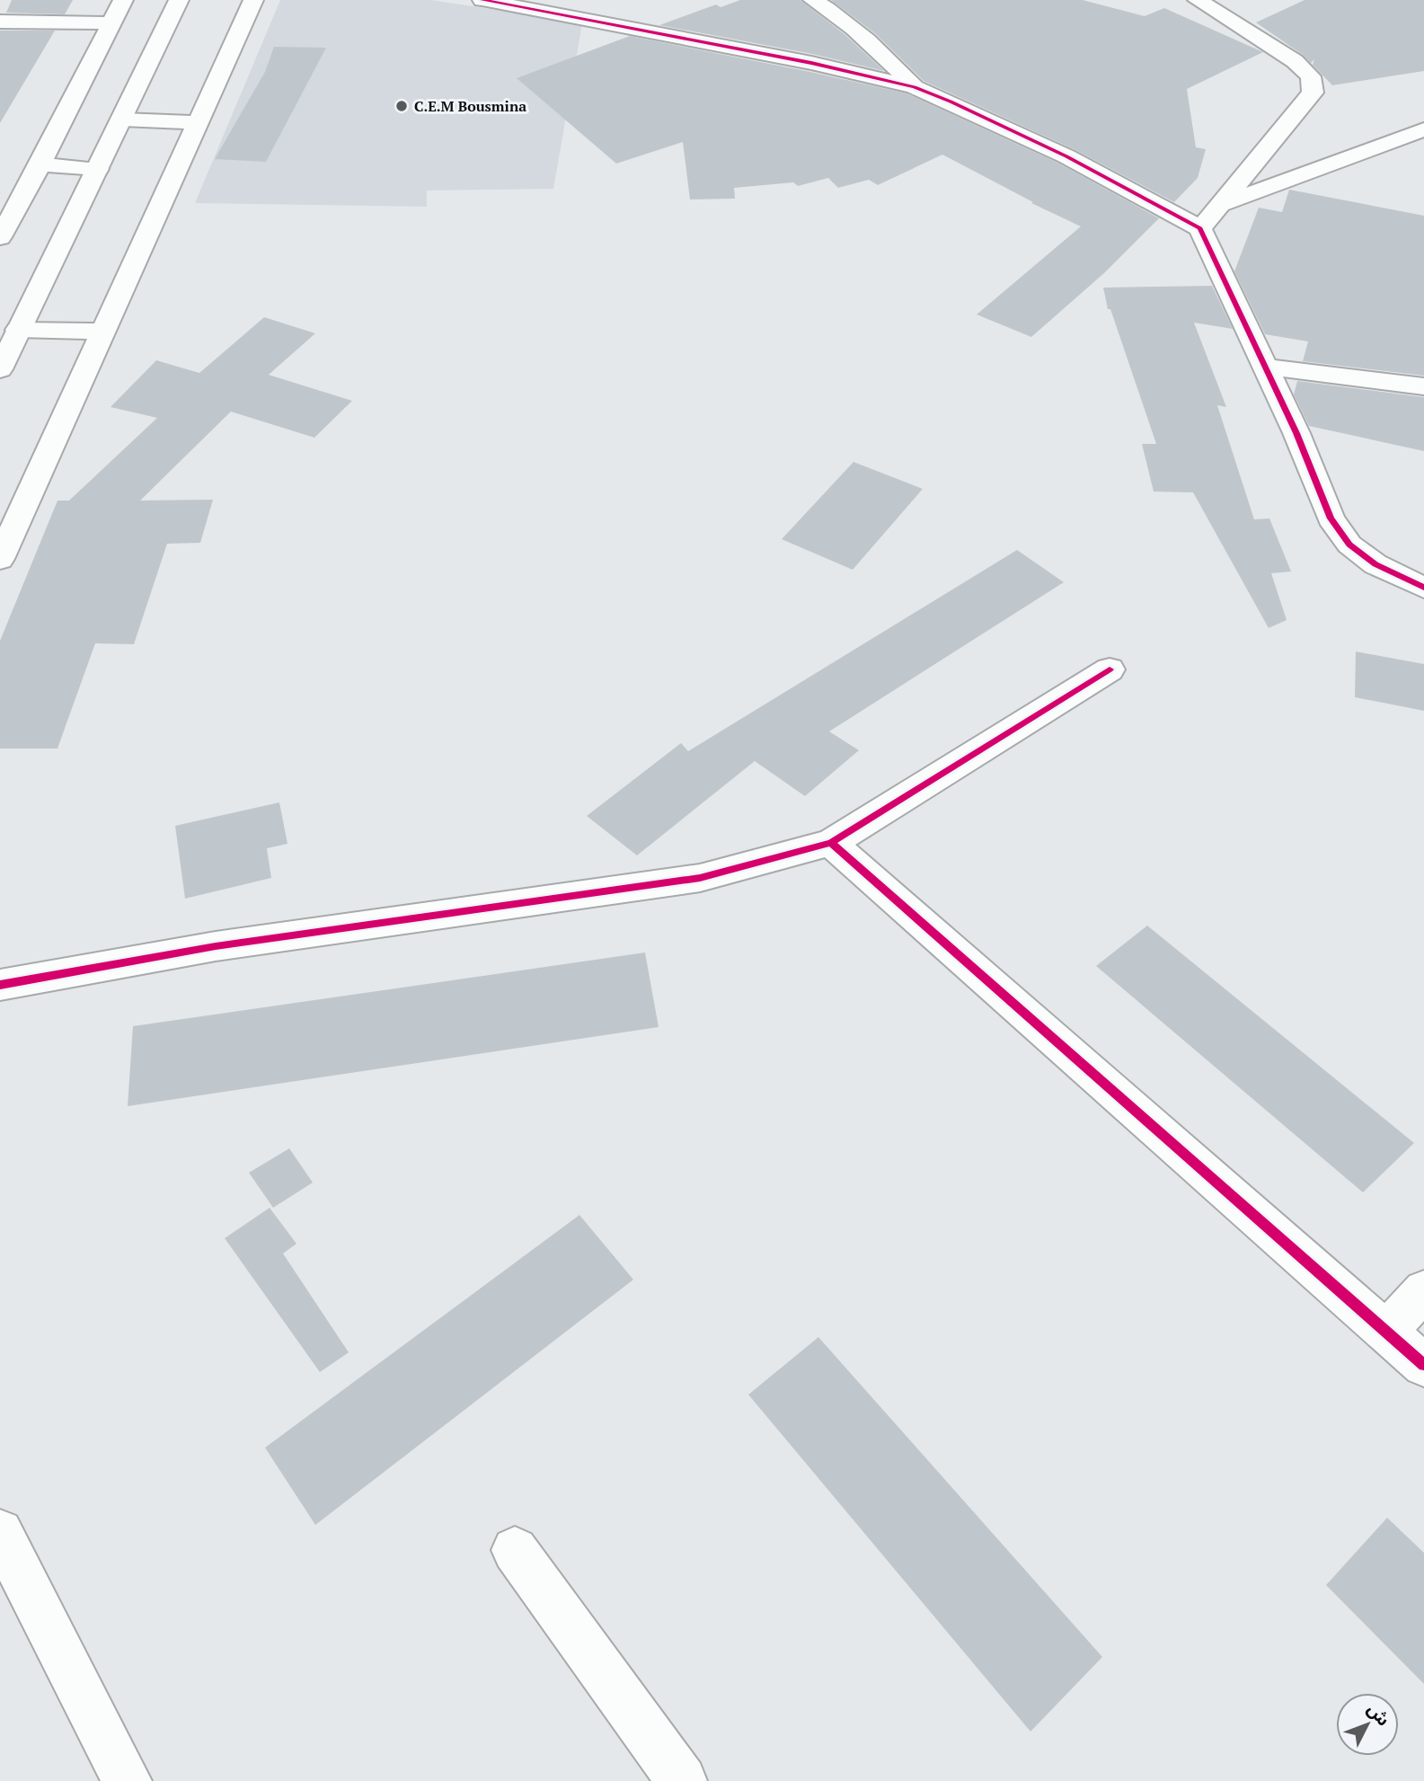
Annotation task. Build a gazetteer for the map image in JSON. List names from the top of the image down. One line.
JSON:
{"places":["C.E.M Bousmina"],"north":"top right"}
